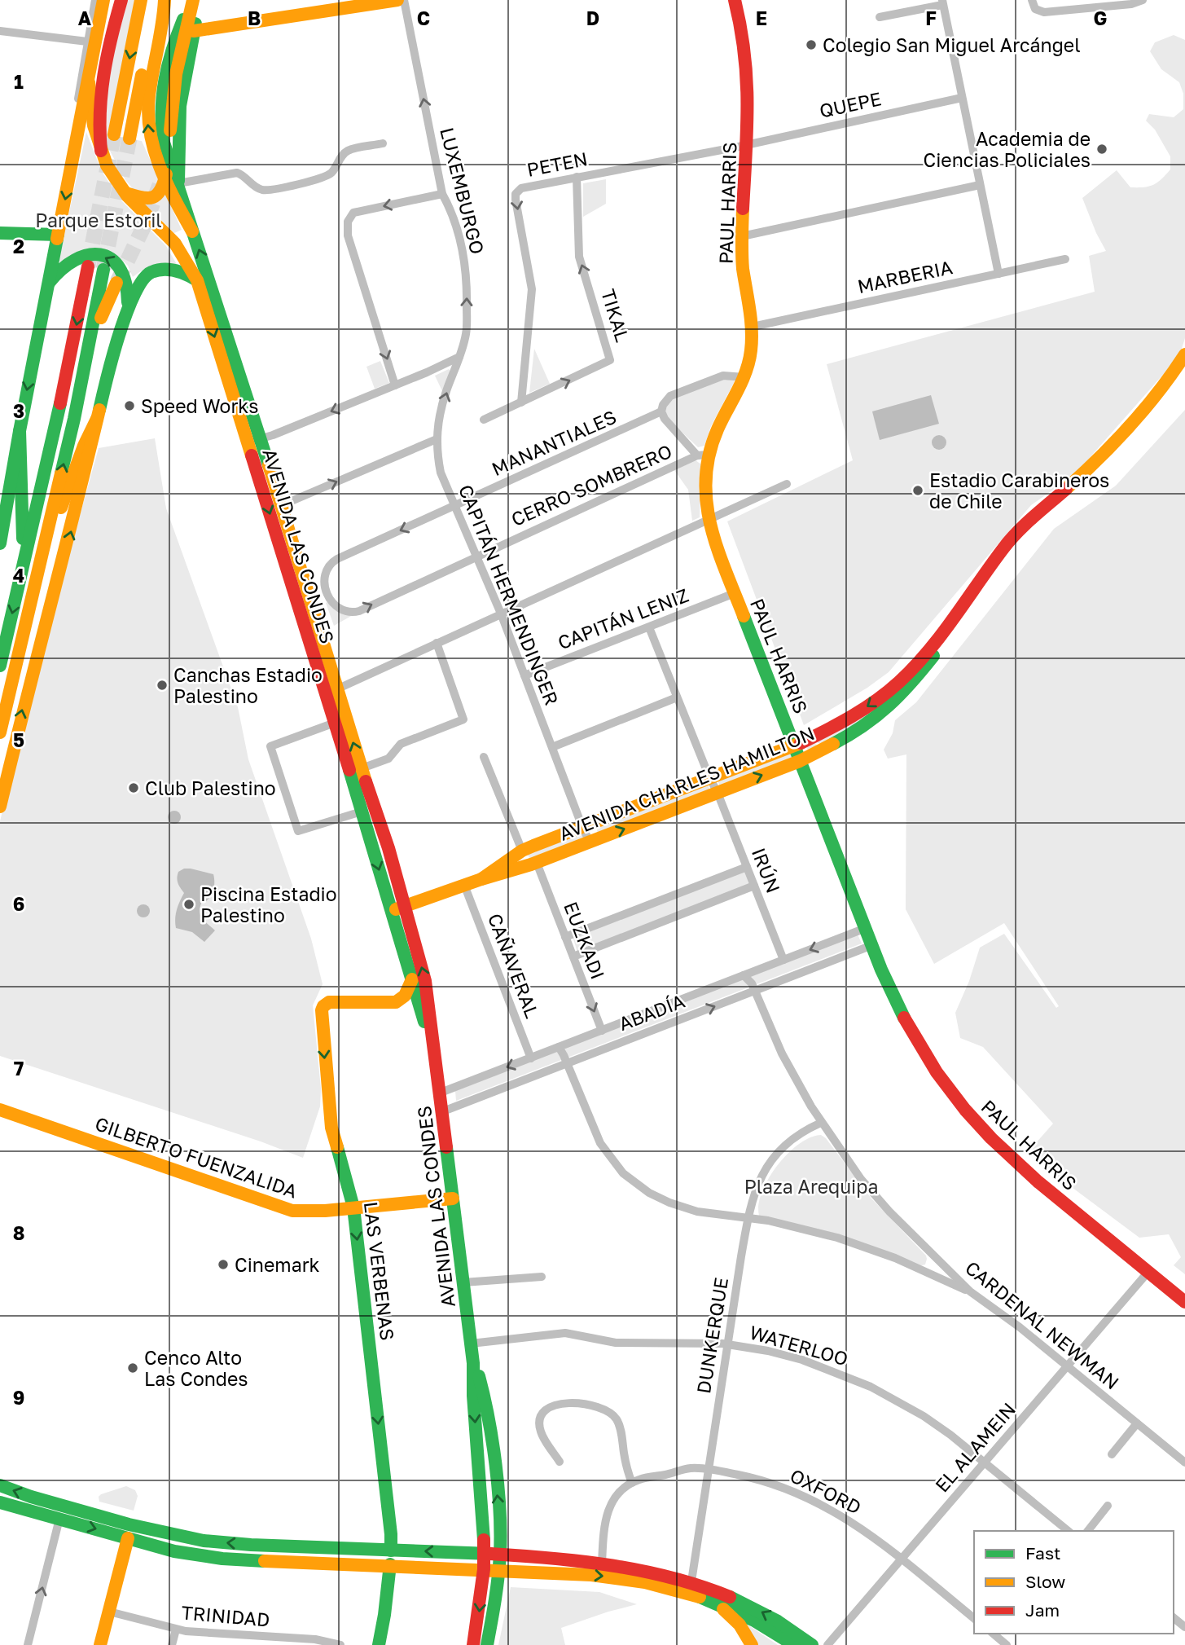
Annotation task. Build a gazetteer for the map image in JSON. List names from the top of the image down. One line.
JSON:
{"streets":{"main road":["PAUL HARRIS","AVENIDA LAS CONDES","AVENIDA CHARLES HAMILTON","GILBERTO FUENZALIDA","LAS VERBENAS"],"street":["QUEPE","PETEN","LUXEMBURGO","MARBERIA","TIKAL","MANANTIALES","CERRO SOMBRERO","CAPITÁN HERMENDINGER","CAPITÁN LENIZ","IRÚN","EUZKADI","CAÑAVERAL","ABADÍA","CARDENAL NEWMAN","DUNKERQUE","WATERLOO","EL ALAMEIN","OXFORD","TRINIDAD"]},"crossings":[["QUEPE","PETEN"],["QUEPE","PAUL HARRIS"],["PETEN","PAUL HARRIS"],["PETEN","TIKAL"],["LUXEMBURGO","CAPITÁN HERMENDINGER"],["PAUL HARRIS","MARBERIA"],["PAUL HARRIS","MANANTIALES"],["PAUL HARRIS","CERRO SOMBRERO"],["PAUL HARRIS","CAPITÁN LENIZ"],["PAUL HARRIS","AVENIDA CHARLES HAMILTON"],["PAUL HARRIS","ABADÍA"],["PAUL HARRIS","EL ALAMEIN"],["MANANTIALES","CERRO SOMBRERO"],["MANANTIALES","CAPITÁN HERMENDINGER"],["CERRO SOMBRERO","CAPITÁN HERMENDINGER"],["AVENIDA LAS CONDES","AVENIDA CHARLES HAMILTON"],["AVENIDA LAS CONDES","ABADÍA"],["AVENIDA LAS CONDES","GILBERTO FUENZALIDA"],["AVENIDA LAS CONDES","LAS VERBENAS"],["AVENIDA LAS CONDES","WATERLOO"],["CAPITÁN HERMENDINGER","CAPITÁN LENIZ"],["CAPITÁN HERMENDINGER","AVENIDA CHARLES HAMILTON"],["CAPITÁN LENIZ","IRÚN"],["AVENIDA CHARLES HAMILTON","IRÚN"],["AVENIDA CHARLES HAMILTON","EUZKADI"],["AVENIDA CHARLES HAMILTON","CAÑAVERAL"],["IRÚN","ABADÍA"],["EUZKADI","ABADÍA"],["CAÑAVERAL","ABADÍA"],["ABADÍA","CARDENAL NEWMAN"],["GILBERTO FUENZALIDA","LAS VERBENAS"],["CARDENAL NEWMAN","DUNKERQUE"],["CARDENAL NEWMAN","EL ALAMEIN"],["DUNKERQUE","WATERLOO"],["DUNKERQUE","OXFORD"],["WATERLOO","EL ALAMEIN"],["EL ALAMEIN","OXFORD"]],"one_way":["PETEN","LUXEMBURGO","TIKAL","EUZKADI","LAS VERBENAS"],"parks":["Parque Estoril","Plaza Arequipa"],"places":["Colegio San Miguel Arcángel","Academia de Ciencias Policiales","Speed Works","Estadio Carabineros de Chile","Canchas Estadio Palestino","Club Palestino","Piscina Estadio Palestino","Cinemark","Cenco Alto Las Condes"],"legend":["Fast","Slow","Jam"],"grid":{"columns":["A","B","C","D","E","F","G"],"rows":["1","2","3","4","5","6","7","8","9"]}}
